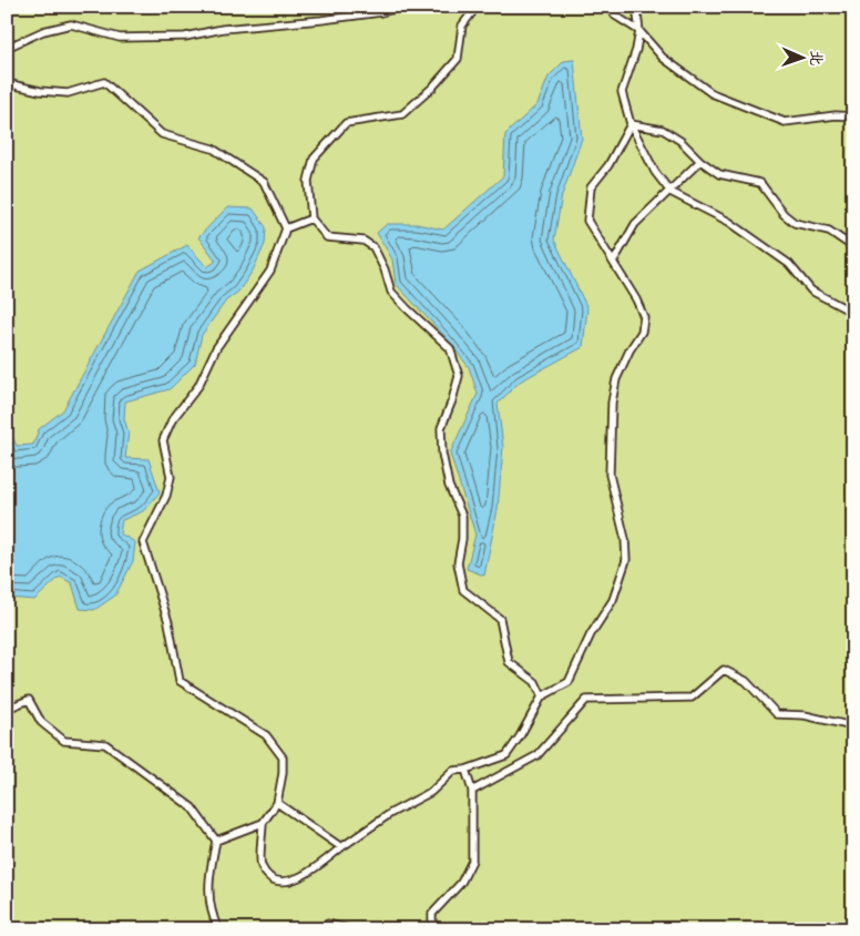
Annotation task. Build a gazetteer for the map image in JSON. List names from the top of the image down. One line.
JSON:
{"north":"right"}
